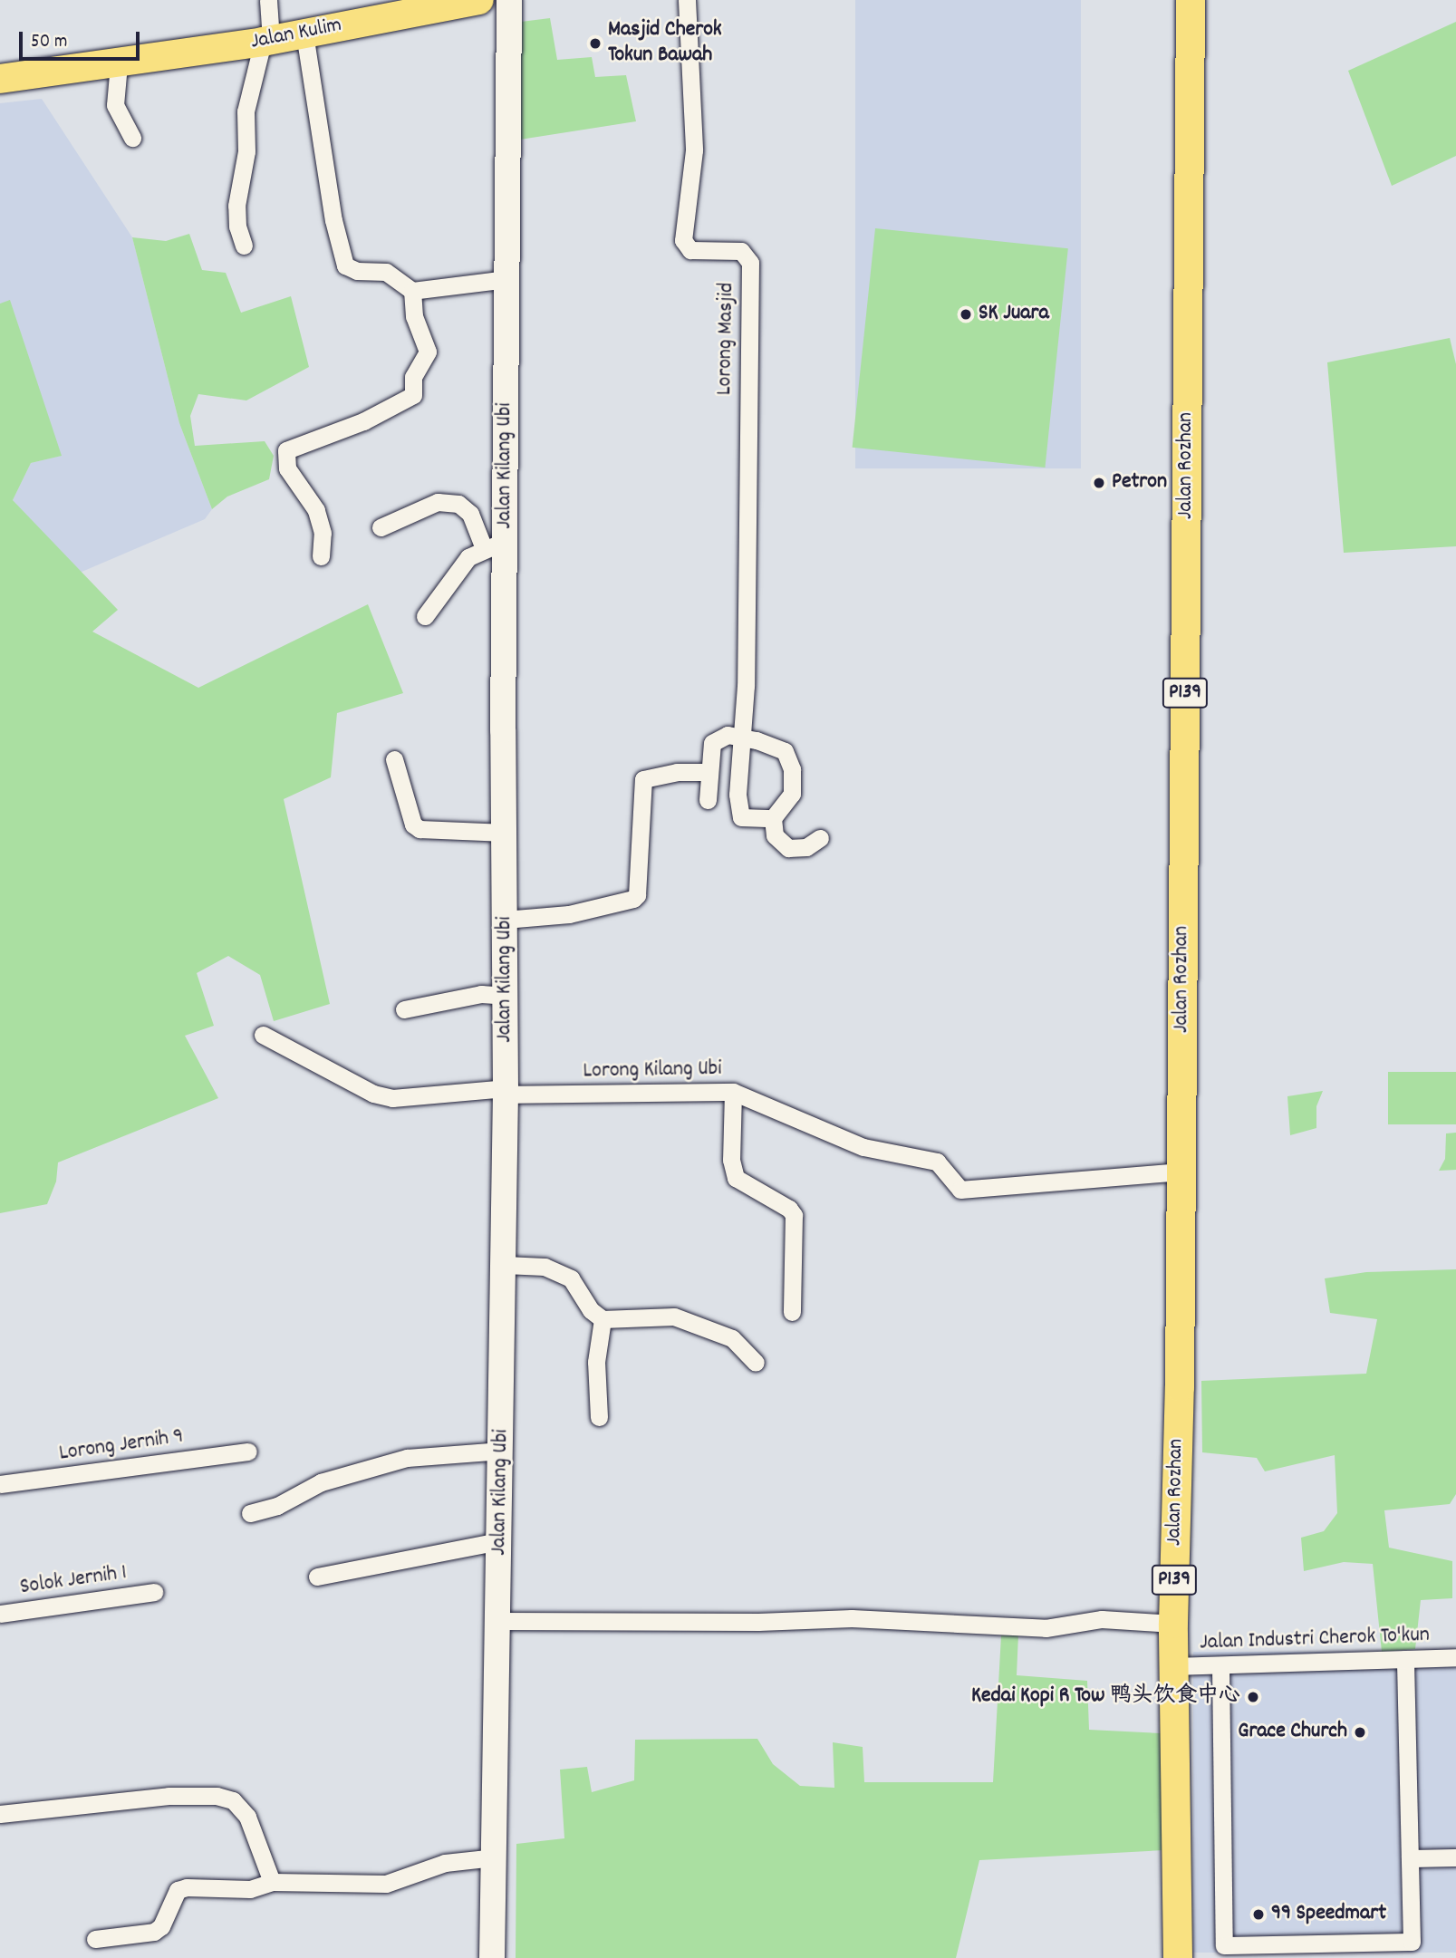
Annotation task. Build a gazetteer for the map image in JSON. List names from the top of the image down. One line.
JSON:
{"streets":{"main road":["Jalan Kulim","Jalan Rozhan","P139"],"street":["Lorong Masjid","Jalan Kilang Ubi","Lorong Kilang Ubi","Lorong Jernih 9","Solok Jernih 1","Jalan Industri Cherok To'kun"]},"crossings":[["Jalan Kilang Ubi","Lorong Kilang Ubi"],["Jalan Rozhan","Lorong Kilang Ubi"],["Jalan Rozhan","Jalan Industri Cherok To'kun"]],"places":["Masjid Cherok Tokun Bawah","SK Juara","Petron","Kedai Kopi R Tow 鸭头饮食中心","Grace Church","99 Speedmart"],"scale_bar":"50 m"}
